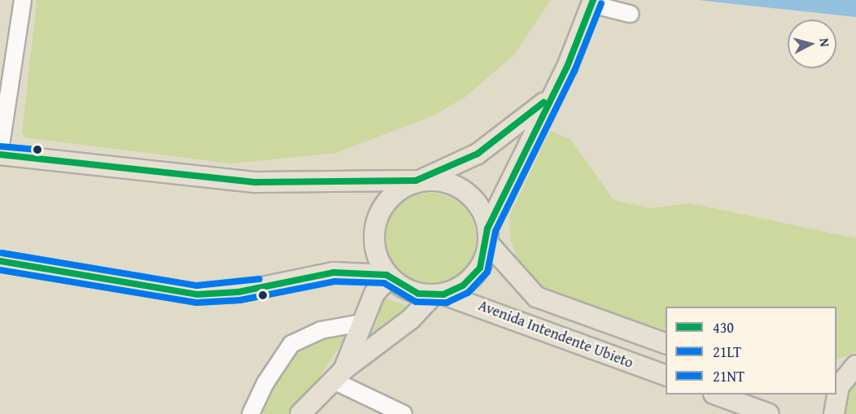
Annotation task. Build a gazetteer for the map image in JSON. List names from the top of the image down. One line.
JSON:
{"streets":{"main road":["Avenida Intendente Ubieto"]},"lines":["transit line 430","transit line 21LT","transit line 21NT"],"legend":["430","21LT","21NT"],"north":"right"}
